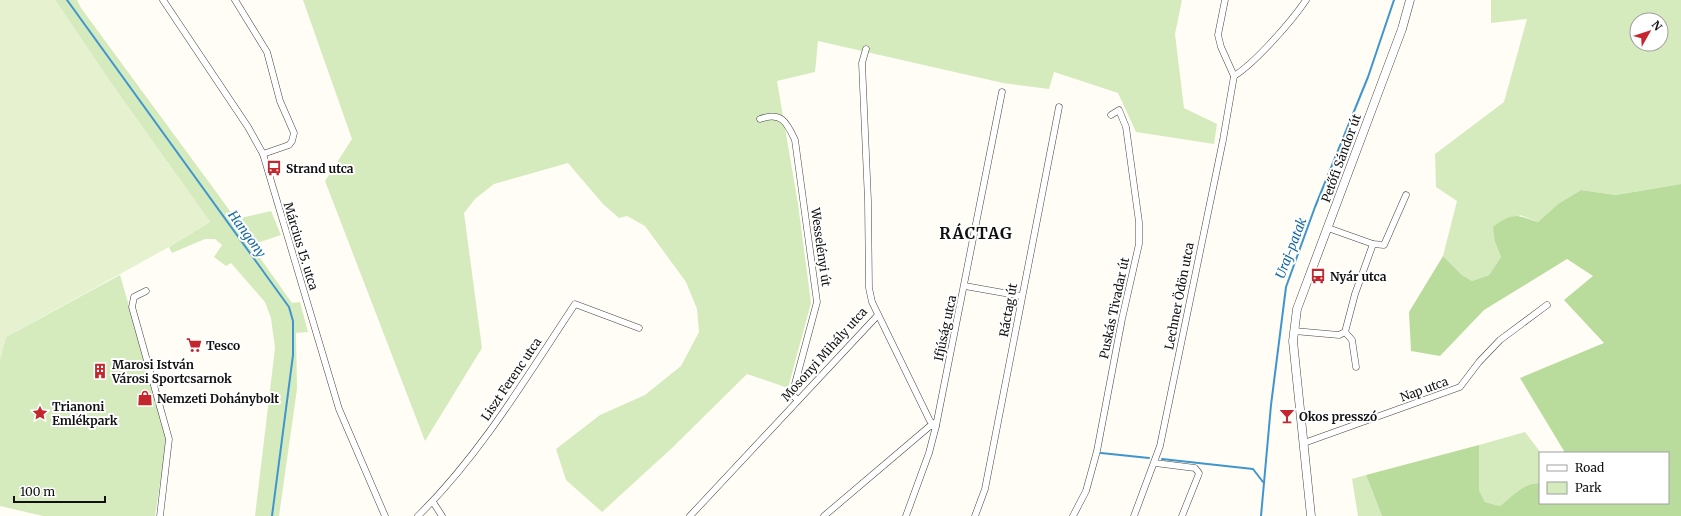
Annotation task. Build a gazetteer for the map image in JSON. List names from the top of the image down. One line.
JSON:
{"streets":{"street":["Petőfi Sándor út","Március 15. utca","Wesselényi út","Lechner Ödön utca","Puskás Tivadar út","Ráctag út","Ifjúság utca","Mosonyi Mihály utca","Liszt Ferenc utca","Nap utca"]},"crossings":[["Petőfi Sándor út","Nap utca"],["Wesselényi út","Mosonyi Mihály utca"]],"districts":["RÁCTAG"],"water":["Hangony","Uraj-patak"],"places":{"bus stop":["Strand utca","Nyár utca"],"supermarket":["Tesco"],"building":["Marosi István Városi Sportcsarnok"],"shop":["Nemzeti Dohánybolt"],"place":["Trianoni Emlékpark"],"bar":["Okos presszó"]},"legend":["Road","Park"],"scale_bar":"100 m","north":"top right"}
